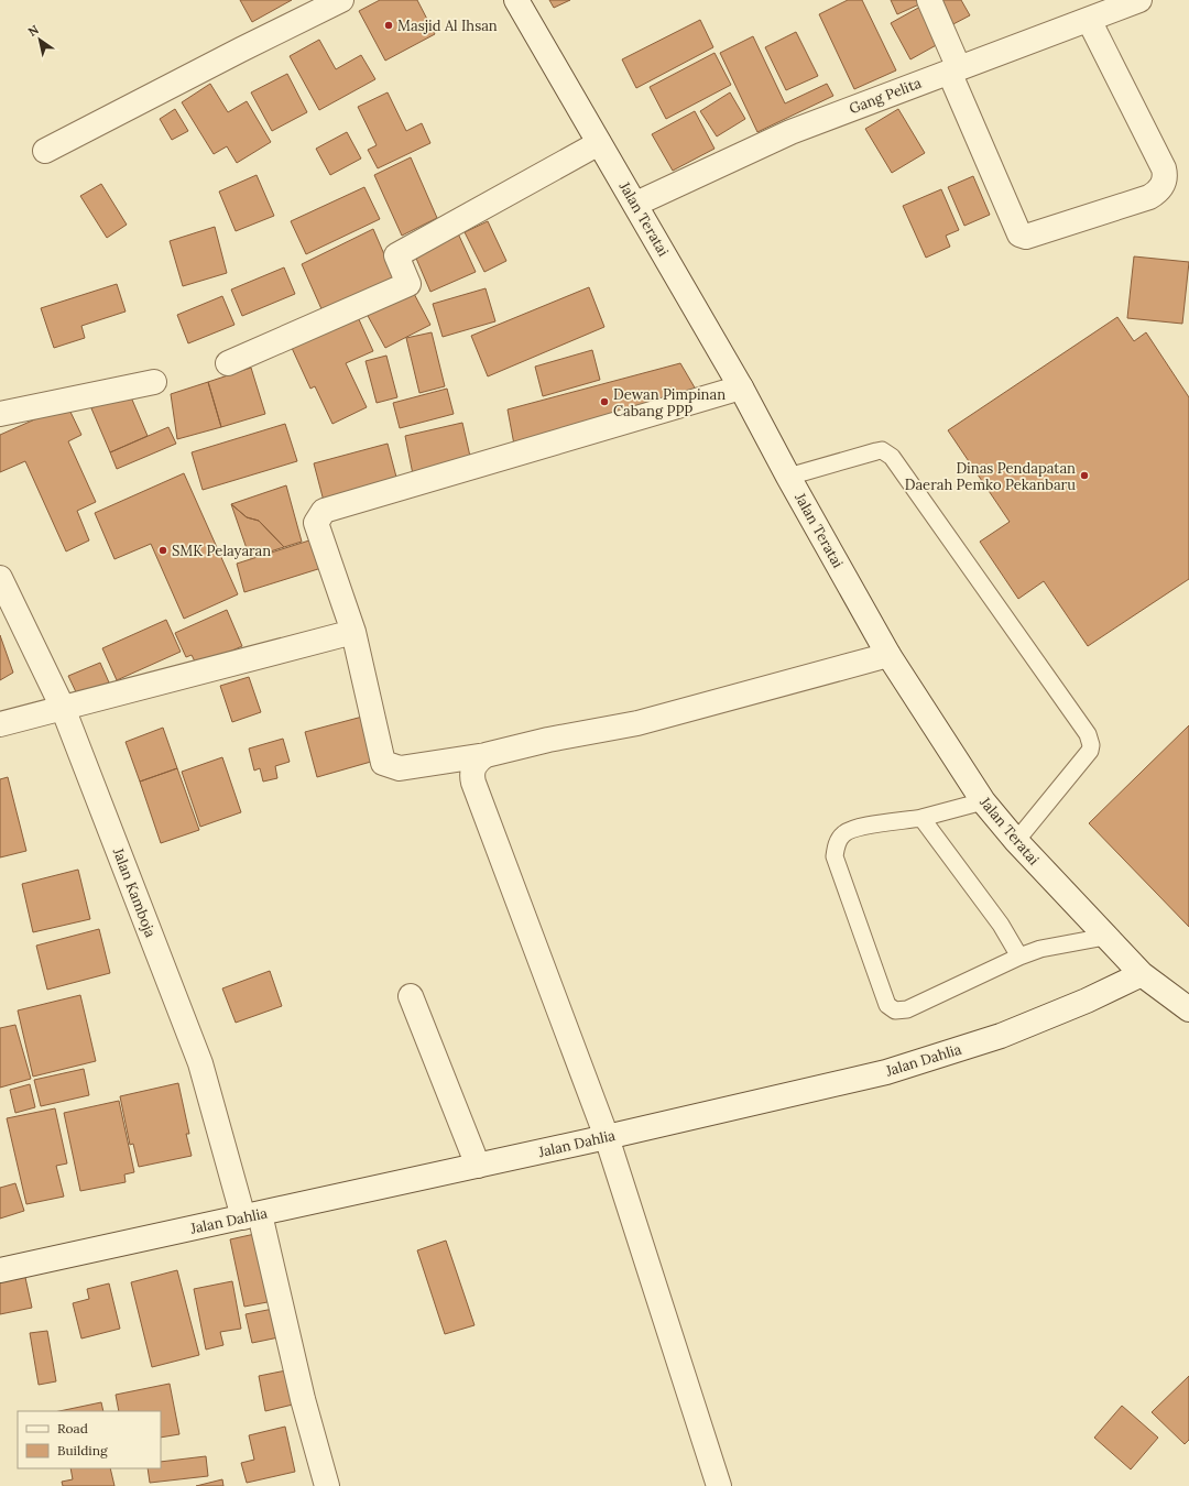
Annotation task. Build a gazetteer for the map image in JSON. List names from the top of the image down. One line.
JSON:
{"streets":{"street":["Gang Pelita","Jalan Teratai","Jalan Kamboja","Jalan Dahlia"]},"crossings":[["Gang Pelita","Jalan Teratai"],["Jalan Teratai","Jalan Dahlia"],["Jalan Kamboja","Jalan Dahlia"]],"places":["Masjid Al Ihsan","Dewan Pimpinan Cabang PPP","Dinas Pendapatan Daerah Pemko Pekanbaru","SMK Pelayaran"],"legend":["Road","Building"],"north":"top left"}
